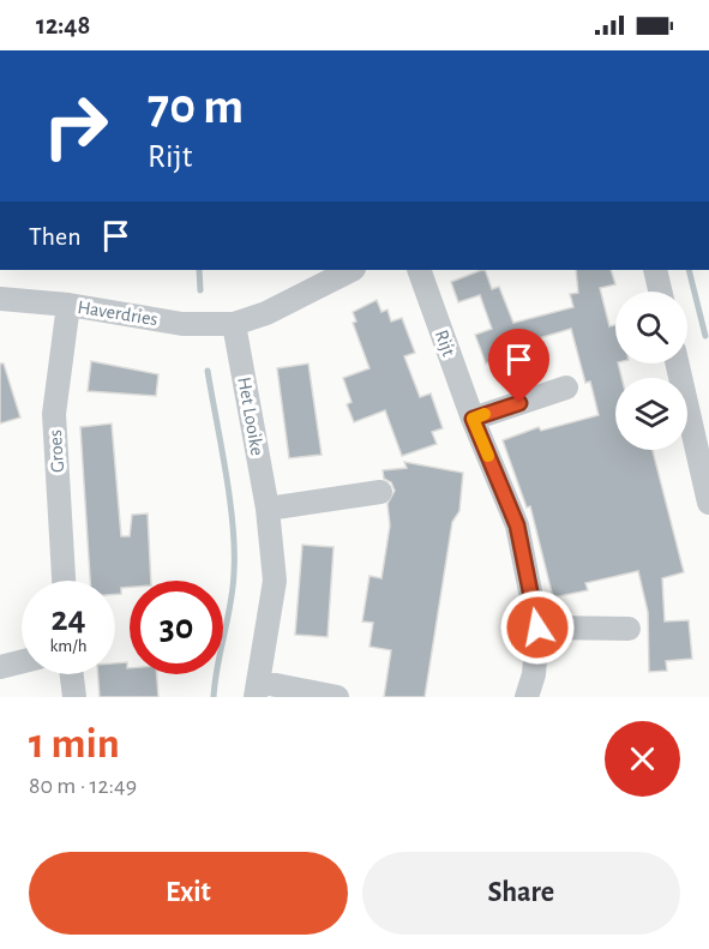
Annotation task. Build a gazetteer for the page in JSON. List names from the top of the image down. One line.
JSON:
{"streets":{"street":["Haverdries","Rijt","Het Looike","Groes"]},"crossings":[["Haverdries","Het Looike"],["Haverdries","Groes"]],"page":{"status":"12:48","turn":["70 m","Rijt"],"then":"Then","speed":"24 km/h","limit":"30","heading":["1 min","80 m · 12:49"],"buttons":["Exit","Share"]}}
